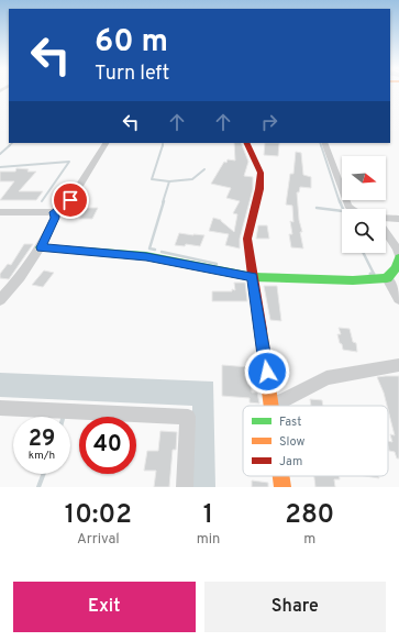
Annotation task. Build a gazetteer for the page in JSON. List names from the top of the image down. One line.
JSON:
{"legend":["Fast","Slow","Jam"],"north":"right","page":{"turn":["60 m","Turn left"],"speed":"29 km/h","limit":"40","eta":["10:02","Arrival","1","min","280","m"],"buttons":["Exit","Share"]}}
